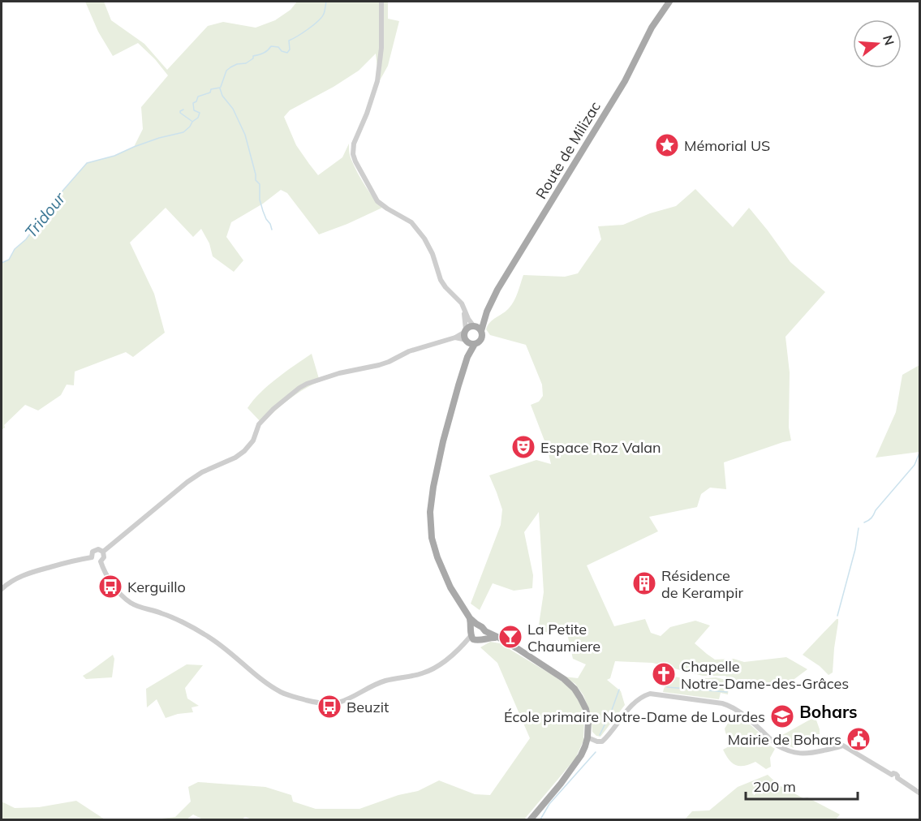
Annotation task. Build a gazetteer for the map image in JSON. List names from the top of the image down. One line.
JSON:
{"streets":{"main road":["Route de Milizac"]},"districts":["Bohars"],"water":["Tridour"],"places":{"place":["Mémorial US"],"theatre":["Espace Roz Valan"],"building":["Résidence de Kerampir"],"bus stop":["Kerguillo","Beuzit"],"bar":["La Petite Chaumiere"],"church":["Chapelle Notre-Dame-des-Grâces"],"school or university":["École primaire Notre-Dame de Lourdes"],"public building":["Mairie de Bohars"]},"scale_bar":"200 m","north":"right"}
